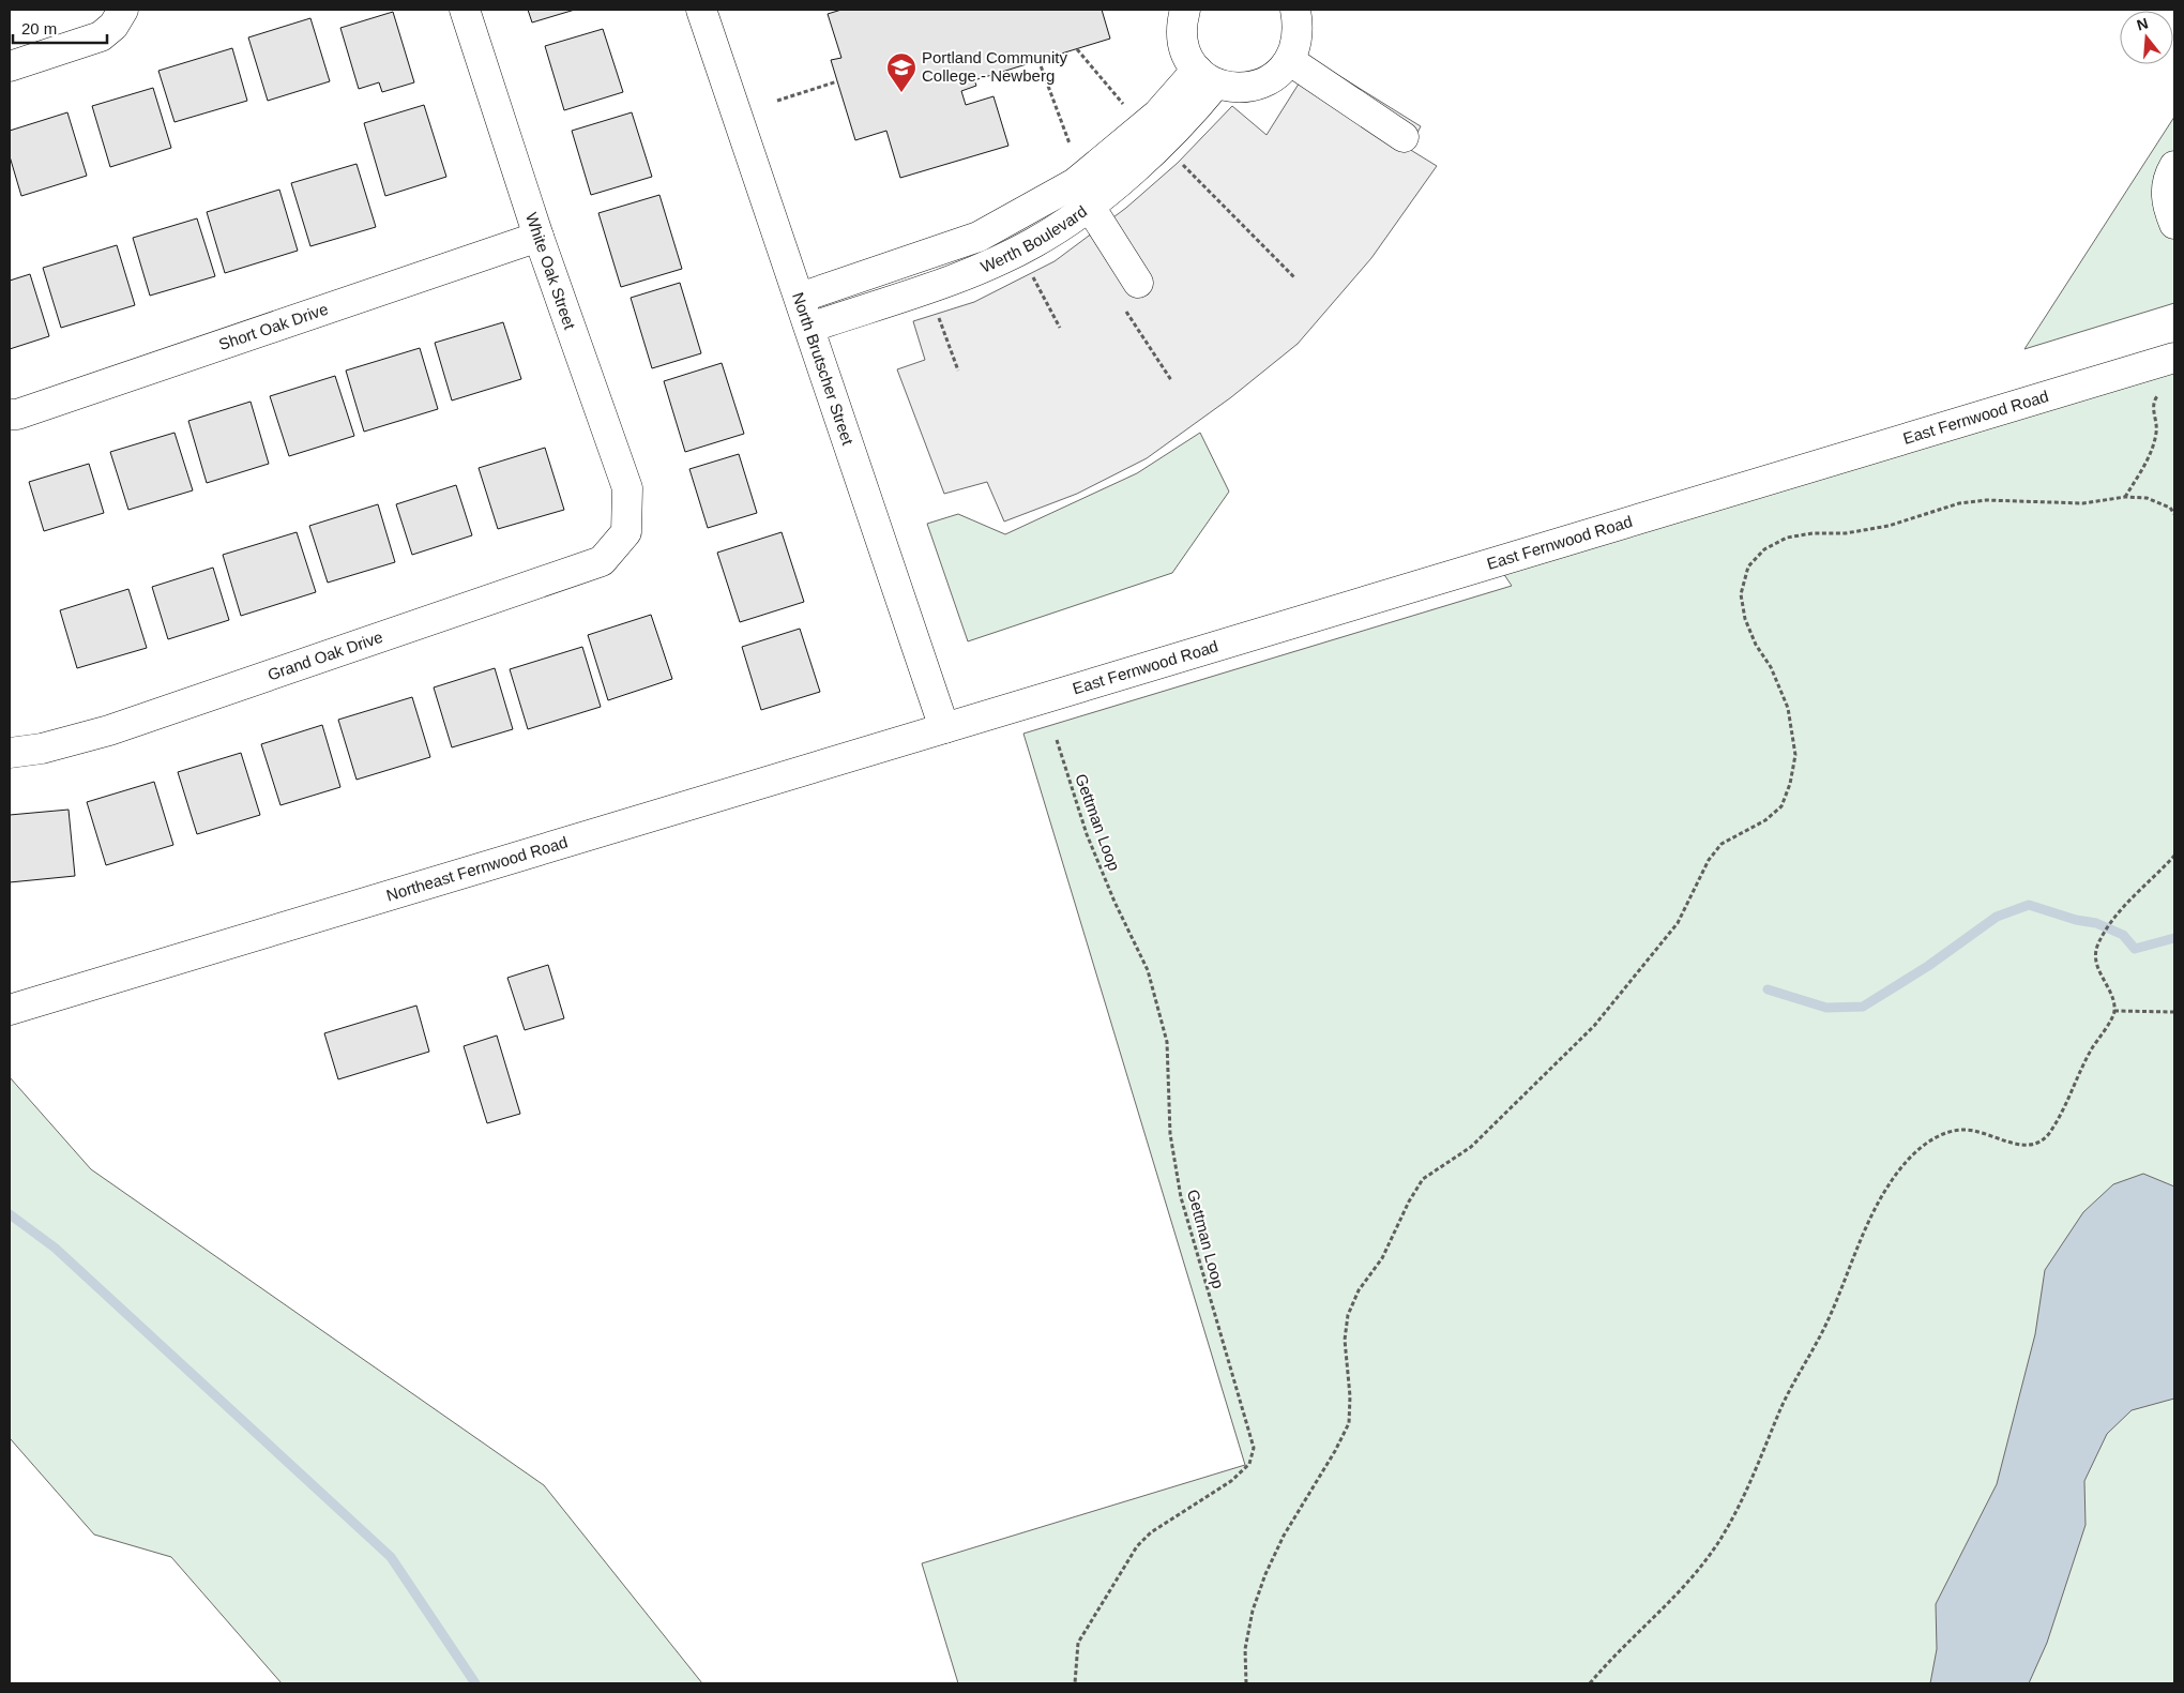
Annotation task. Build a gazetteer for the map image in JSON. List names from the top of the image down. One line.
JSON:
{"streets":{"street":["Werth Boulevard","White Oak Street","Short Oak Drive","North Brutscher Street","East Fernwood Road","Grand Oak Drive","Northeast Fernwood Road"],"path":["Gettman Loop"]},"crossings":[["Werth Boulevard","North Brutscher Street"],["White Oak Street","Short Oak Drive"],["White Oak Street","Grand Oak Drive"],["North Brutscher Street","East Fernwood Road"],["North Brutscher Street","Northeast Fernwood Road"],["East Fernwood Road","Northeast Fernwood Road"]],"places":{"school or university":["Portland Community College - Newberg"]},"scale_bar":"20 m","north":"top"}
